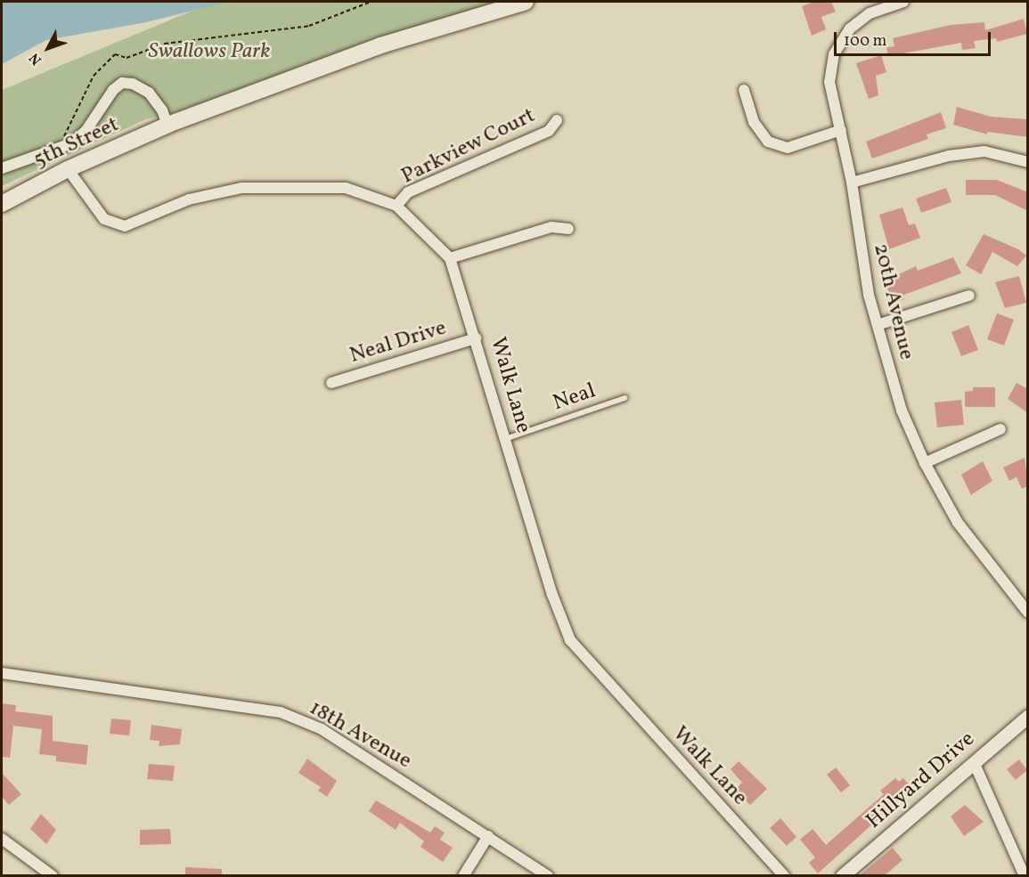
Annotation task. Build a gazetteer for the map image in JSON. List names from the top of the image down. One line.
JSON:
{"streets":{"main road":["5th Street"],"street":["Parkview Court","20th Avenue","Neal Drive","Walk Lane","18th Avenue","Hillyard Drive"],"lane":["Neal"]},"crossings":[["5th Street","Walk Lane"],["Parkview Court","Walk Lane"],["Neal Drive","Walk Lane"],["Walk Lane","Neal"]],"parks":["Swallows Park"],"scale_bar":"100 m","north":"bottom left"}
